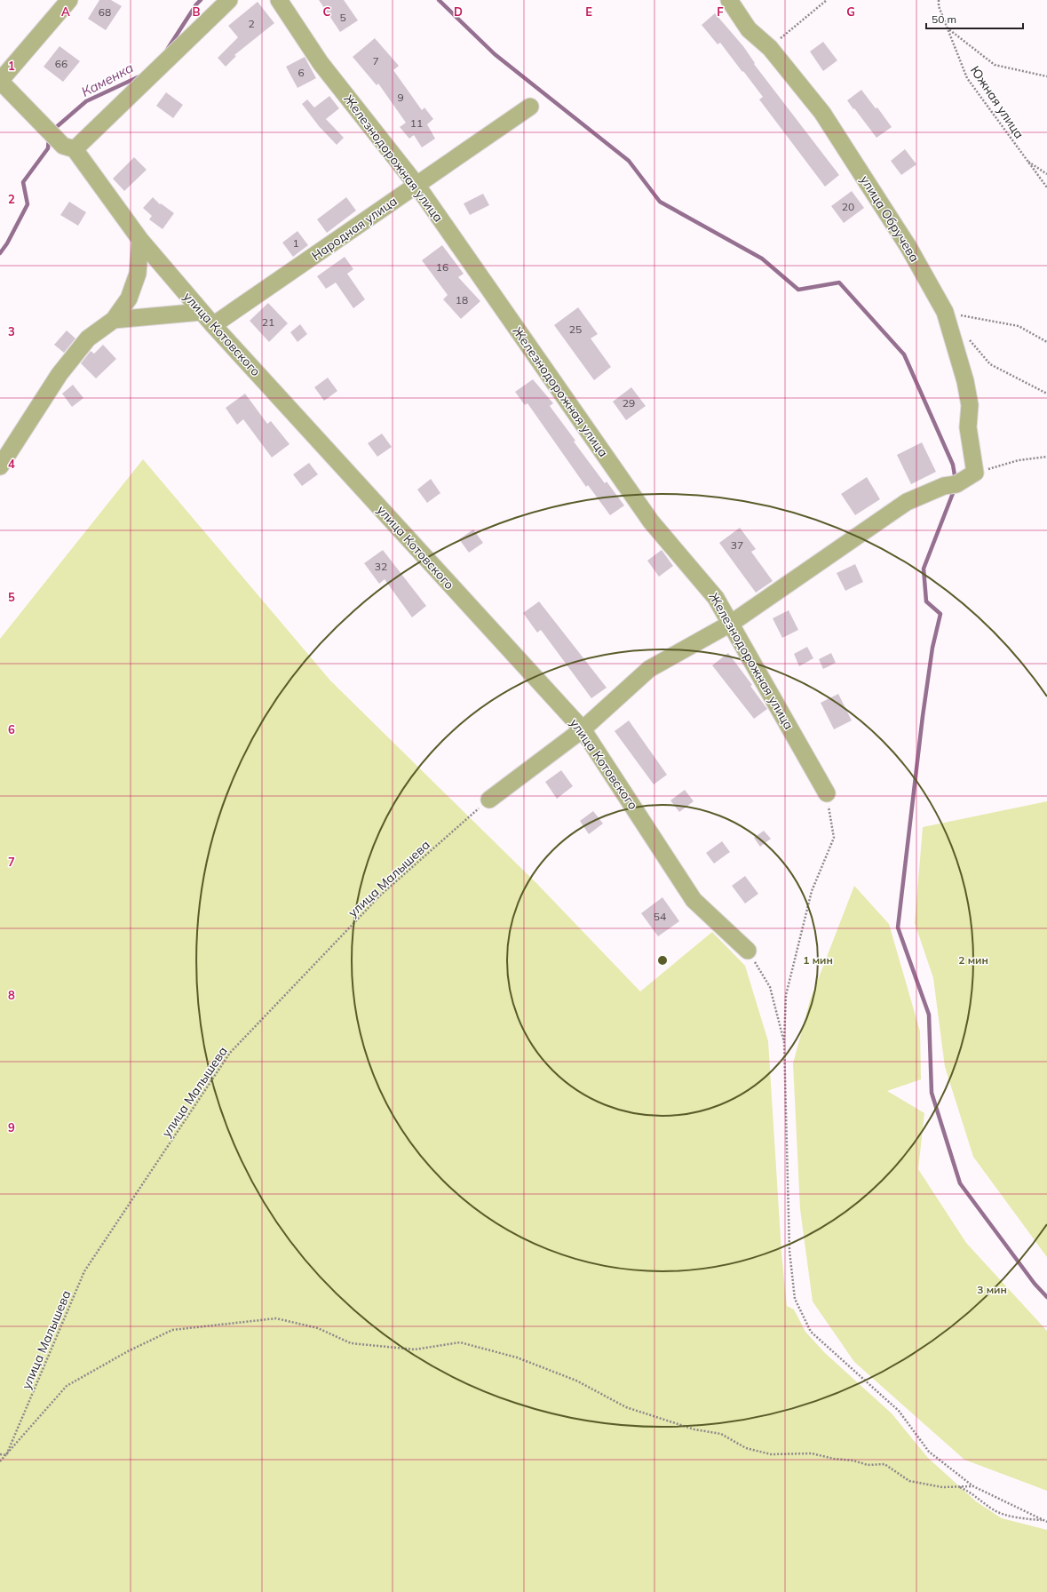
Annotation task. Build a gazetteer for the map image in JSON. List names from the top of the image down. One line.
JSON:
{"streets":{"street":["Железнодорожная улица","улица Обручева","Народная улица","улица Котовского"],"path":["Южная улица","улица Малышева"]},"crossings":[["Железнодорожная улица","Народная улица"],["Народная улица","улица Котовского"]],"water":["Каменка"],"house_numbers":["68","5","2","7","66","6","9","11","20","1","16","18","21","25","29","37","32","54"],"scale_bar":"50 m","grid":{"columns":["A","B","C","D","E","F","G"],"rows":["1","2","3","4","5","6","7","8","9"]},"rings":["1 мин","2 мин","3 мин"]}
